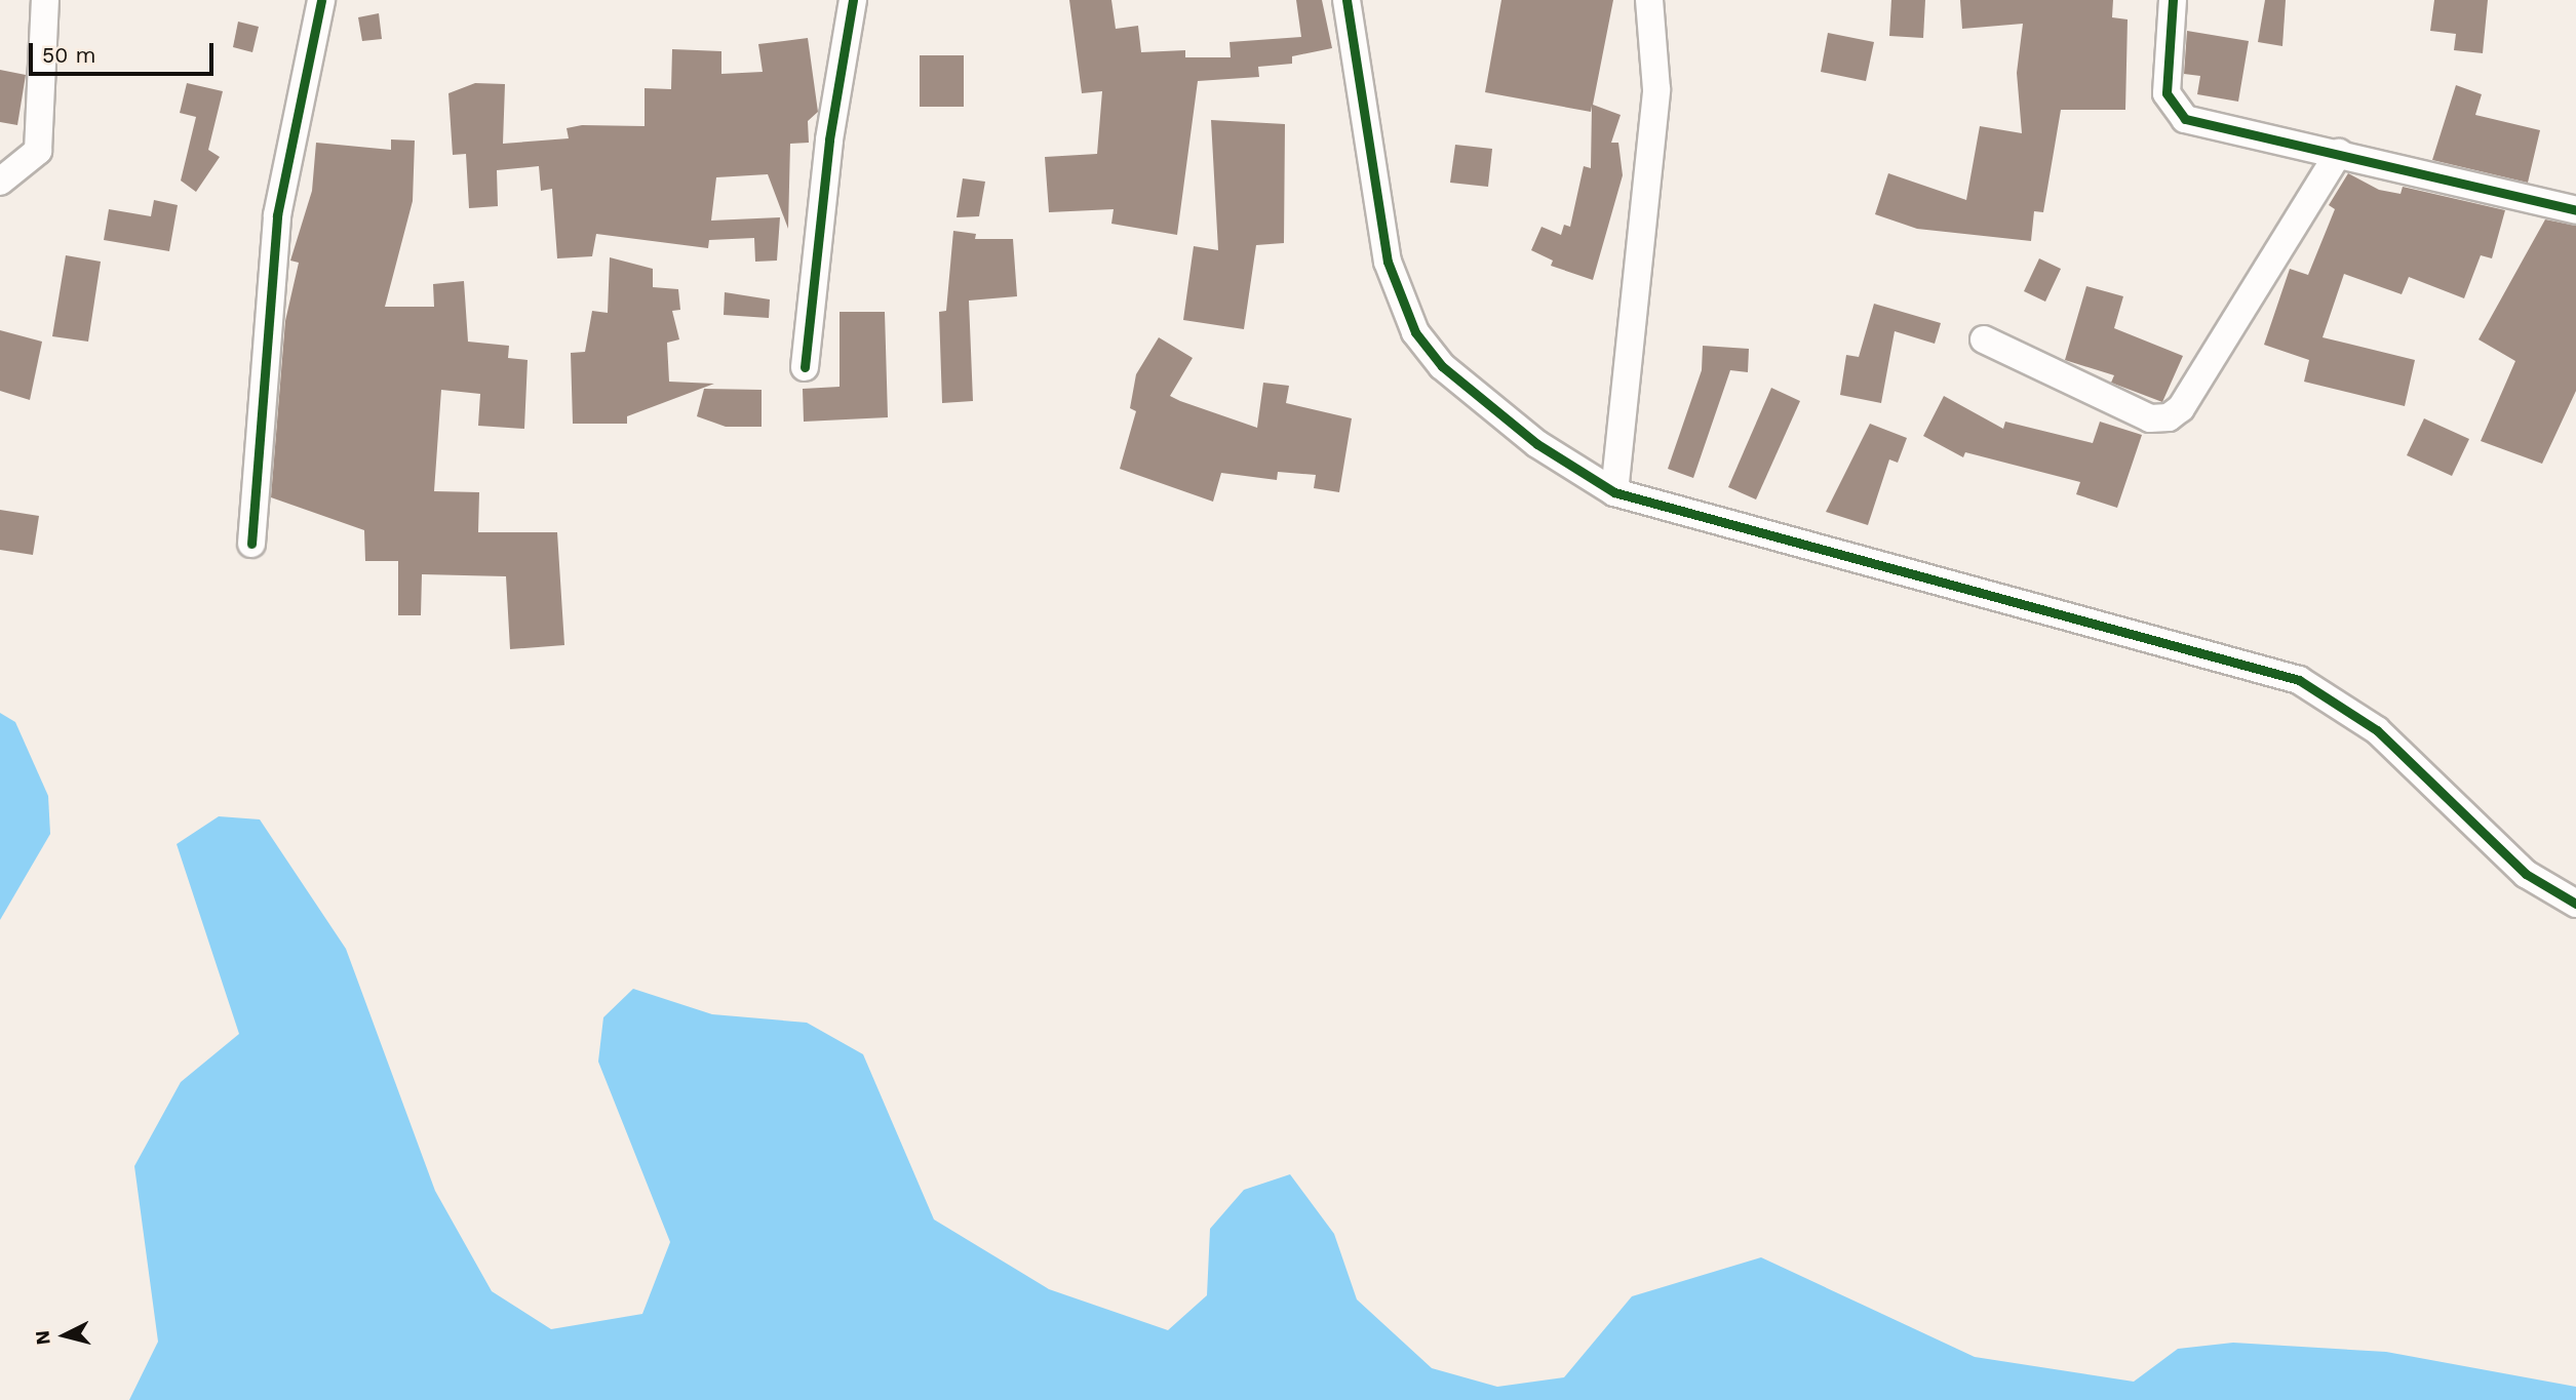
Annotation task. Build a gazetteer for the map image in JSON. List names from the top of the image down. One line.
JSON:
{"scale_bar":"50 m","north":"left"}
